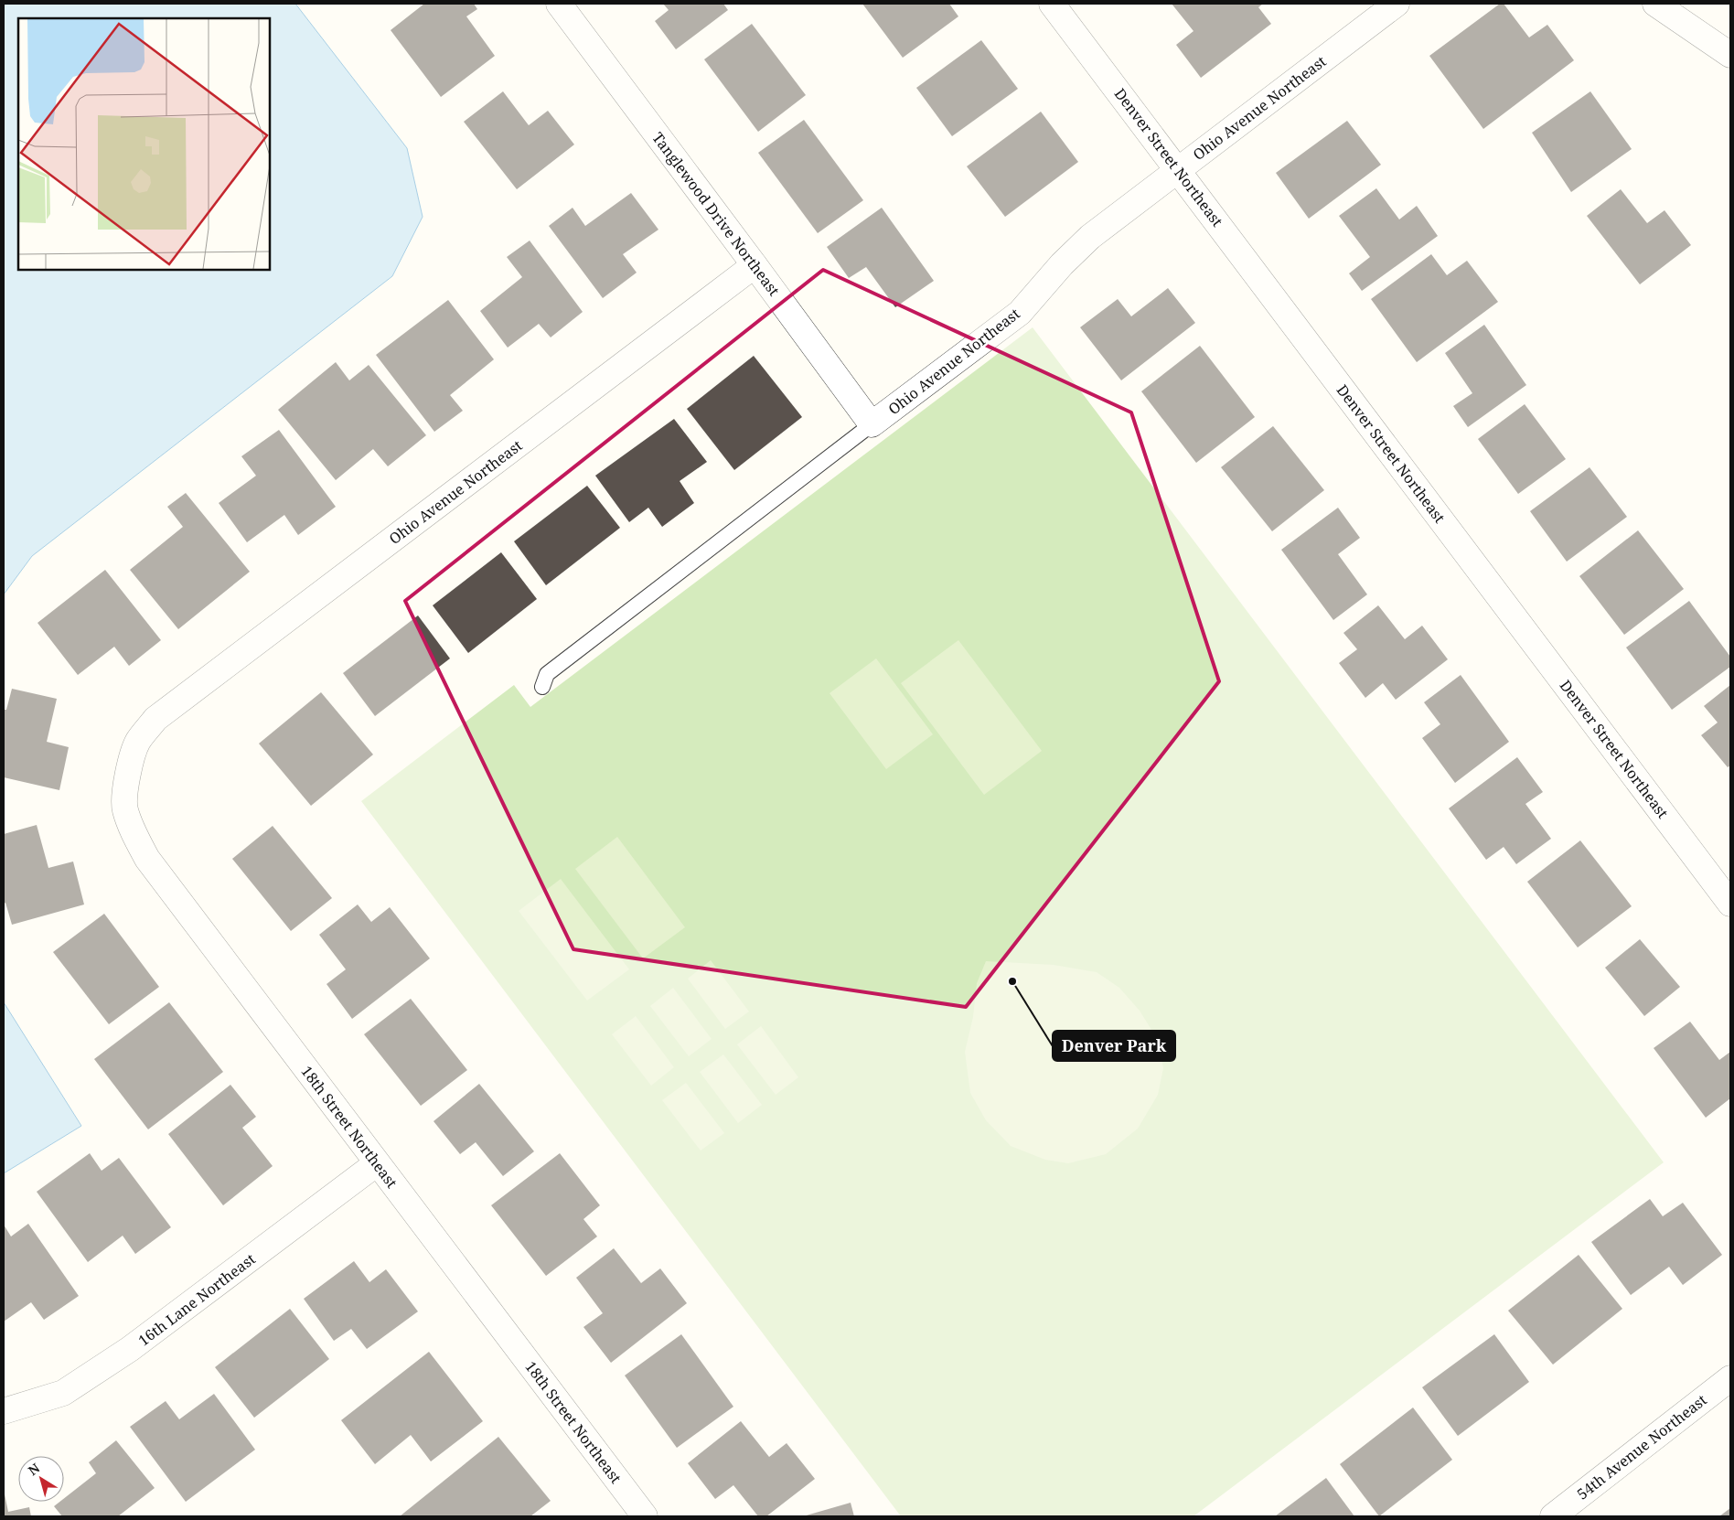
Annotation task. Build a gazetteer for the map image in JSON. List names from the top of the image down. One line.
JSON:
{"streets":{"street":["Ohio Avenue Northeast","Denver Street Northeast","Tanglewood Drive Northeast","18th Street Northeast","16th Lane Northeast","54th Avenue Northeast"]},"crossings":[["Ohio Avenue Northeast","Denver Street Northeast"],["Ohio Avenue Northeast","Tanglewood Drive Northeast"],["Ohio Avenue Northeast","18th Street Northeast"],["18th Street Northeast","16th Lane Northeast"]],"places":["Denver Park"],"north":"top left"}
